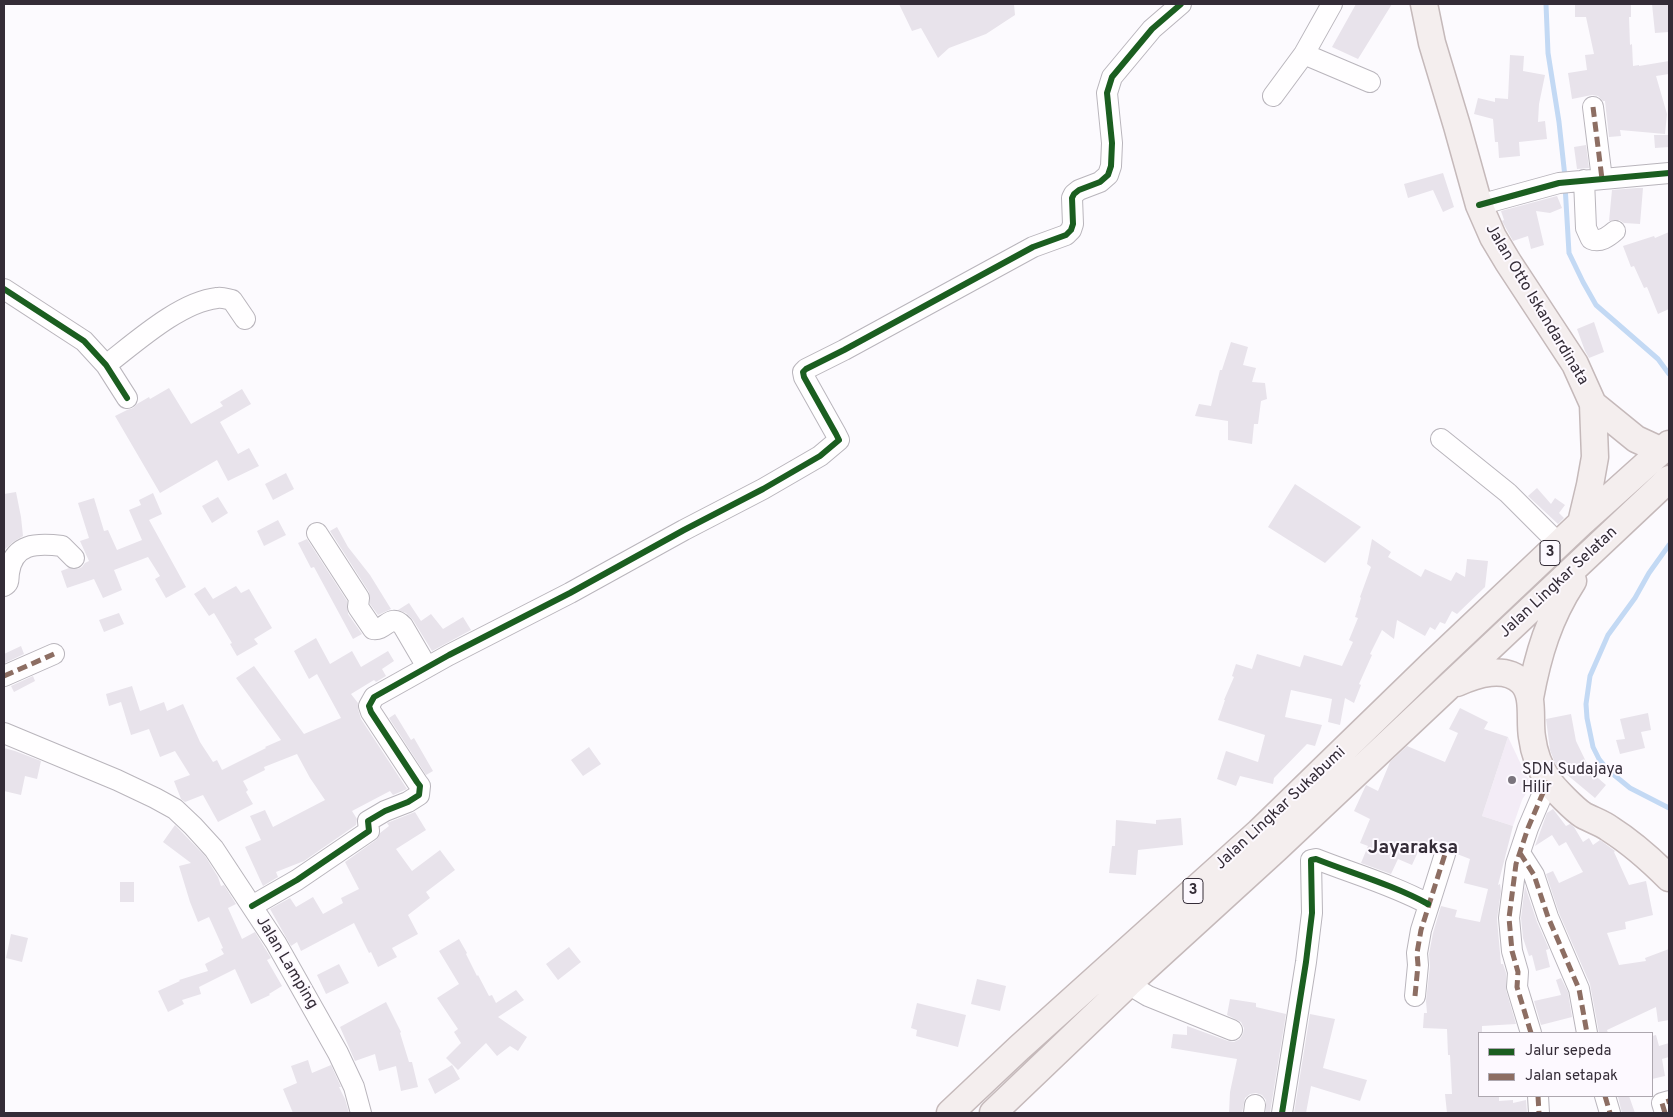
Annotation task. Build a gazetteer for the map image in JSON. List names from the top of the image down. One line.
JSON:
{"streets":{"main road":["Jalan Otto Iskandardinata","3","Jalan Lingkar Selatan","Jalan Lingkar Sukabumi"],"street":["Jalan Lamping"]},"crossings":[["Jalan Lingkar Selatan","Jalan Lingkar Sukabumi"]],"districts":["Jayaraksa"],"places":["SDN Sudajaya Hilir"],"legend":["Jalur sepeda","Jalan setapak"]}
